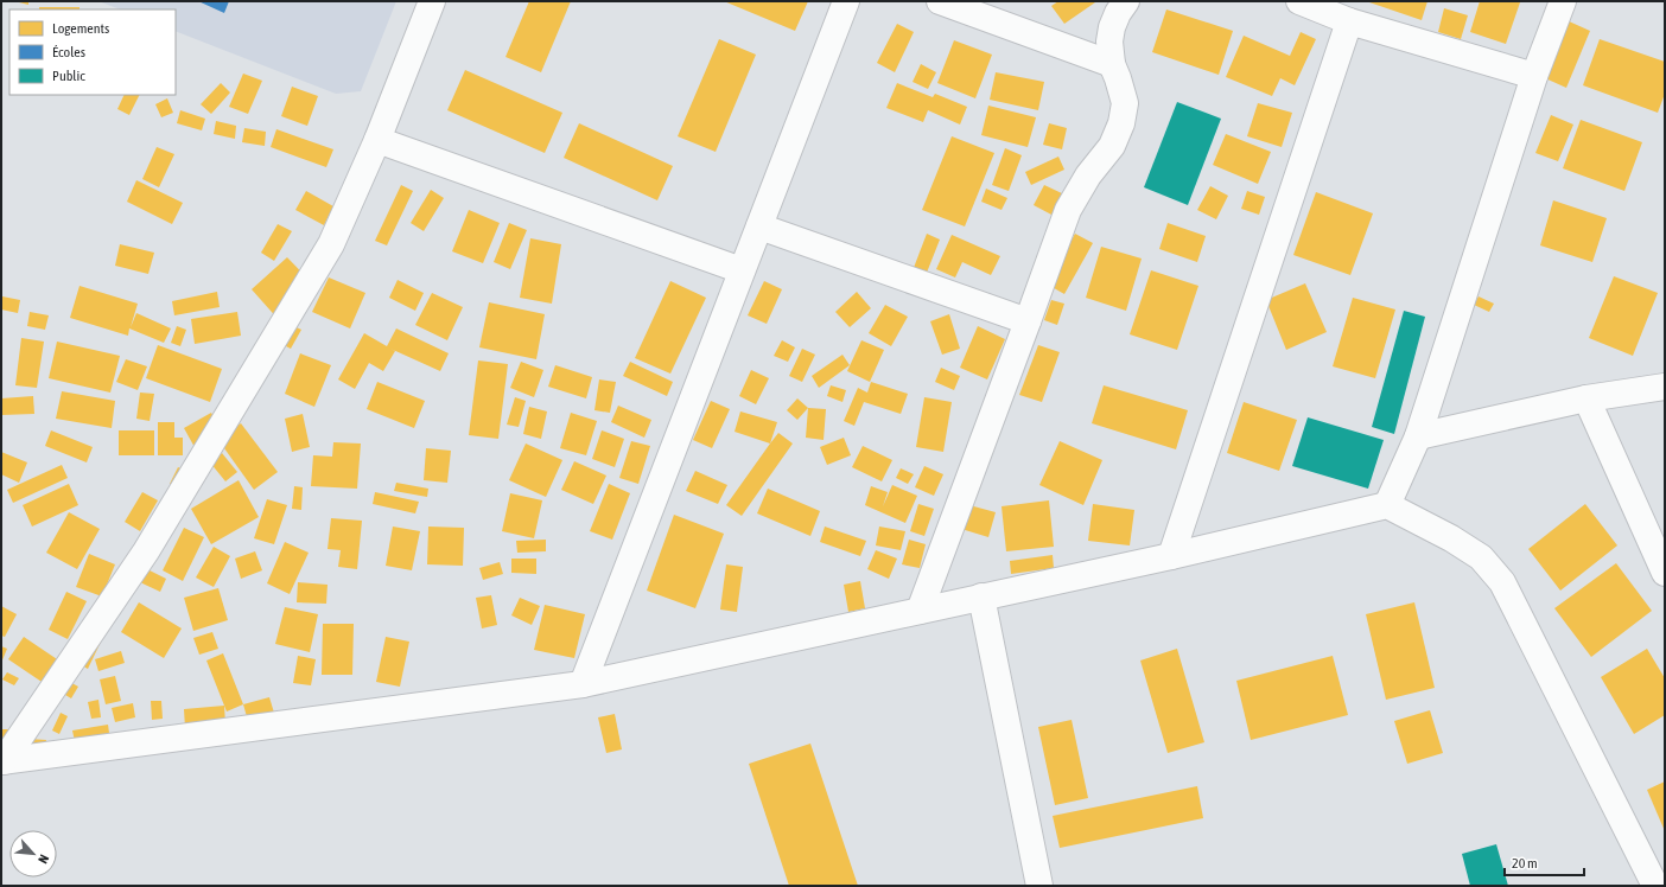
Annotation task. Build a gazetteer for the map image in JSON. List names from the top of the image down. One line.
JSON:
{"legend":["Logements","Écoles","Public"],"scale_bar":"20 m","north":"bottom right"}
